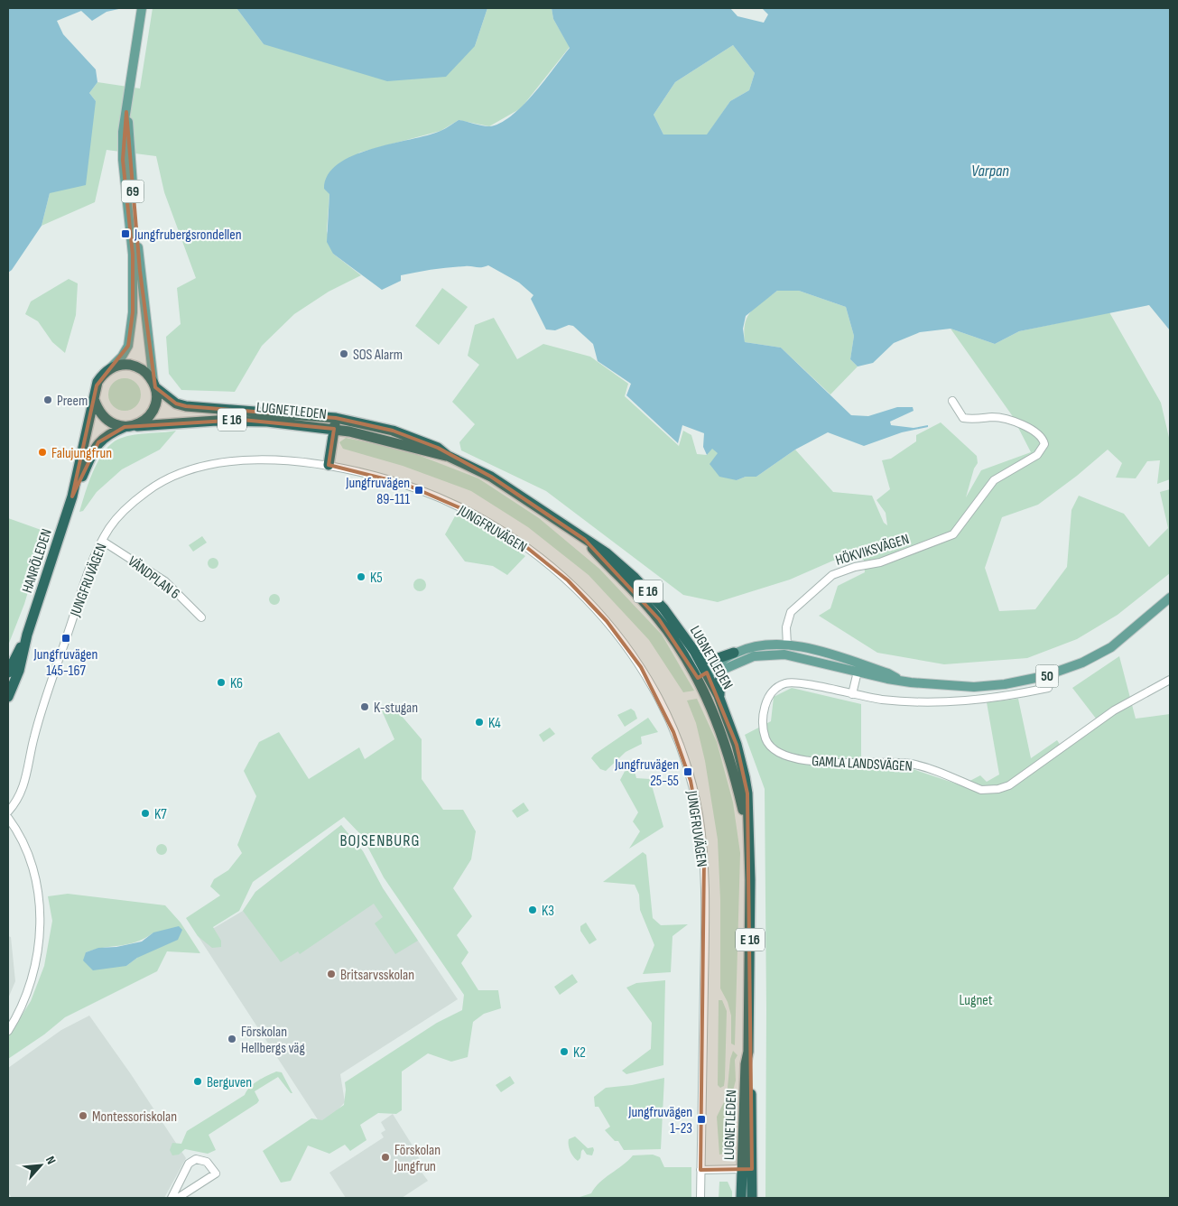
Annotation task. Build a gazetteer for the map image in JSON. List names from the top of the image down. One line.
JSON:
{"streets":{"highway":["LUGNETLEDEN","E 16","HANRÖLEDEN","50"],"main road":["69","HÖKVIKSVÄGEN"],"street":["JUNGFRUVÄGEN","VÄNDPLAN 6","GAMLA LANDSVÄGEN"]},"crossings":[["69","LUGNETLEDEN"],["69","E 16"],["69","HANRÖLEDEN"],["LUGNETLEDEN","E 16"],["LUGNETLEDEN","HANRÖLEDEN"],["LUGNETLEDEN","50"],["E 16","HANRÖLEDEN"],["JUNGFRUVÄGEN","VÄNDPLAN 6"],["HÖKVIKSVÄGEN","50"]],"districts":["BOJSENBURG"],"water":["Varpan"],"parks":["Lugnet"],"places":{"transit":["Jungfrubergsrondellen","Jungfruvägen 89-111","Jungfruvägen 145-167","Jungfruvägen 25-55","Jungfruvägen 1-23"],"other":["SOS Alarm","Preem","Falujungfrun","K5","K6","K-stugan","K4","K7","K3","Britsarvsskolan","Förskolan Hellbergs väg","K2","Berguven","Montessoriskolan","Förskolan Jungfrun"]},"north":"top right"}
